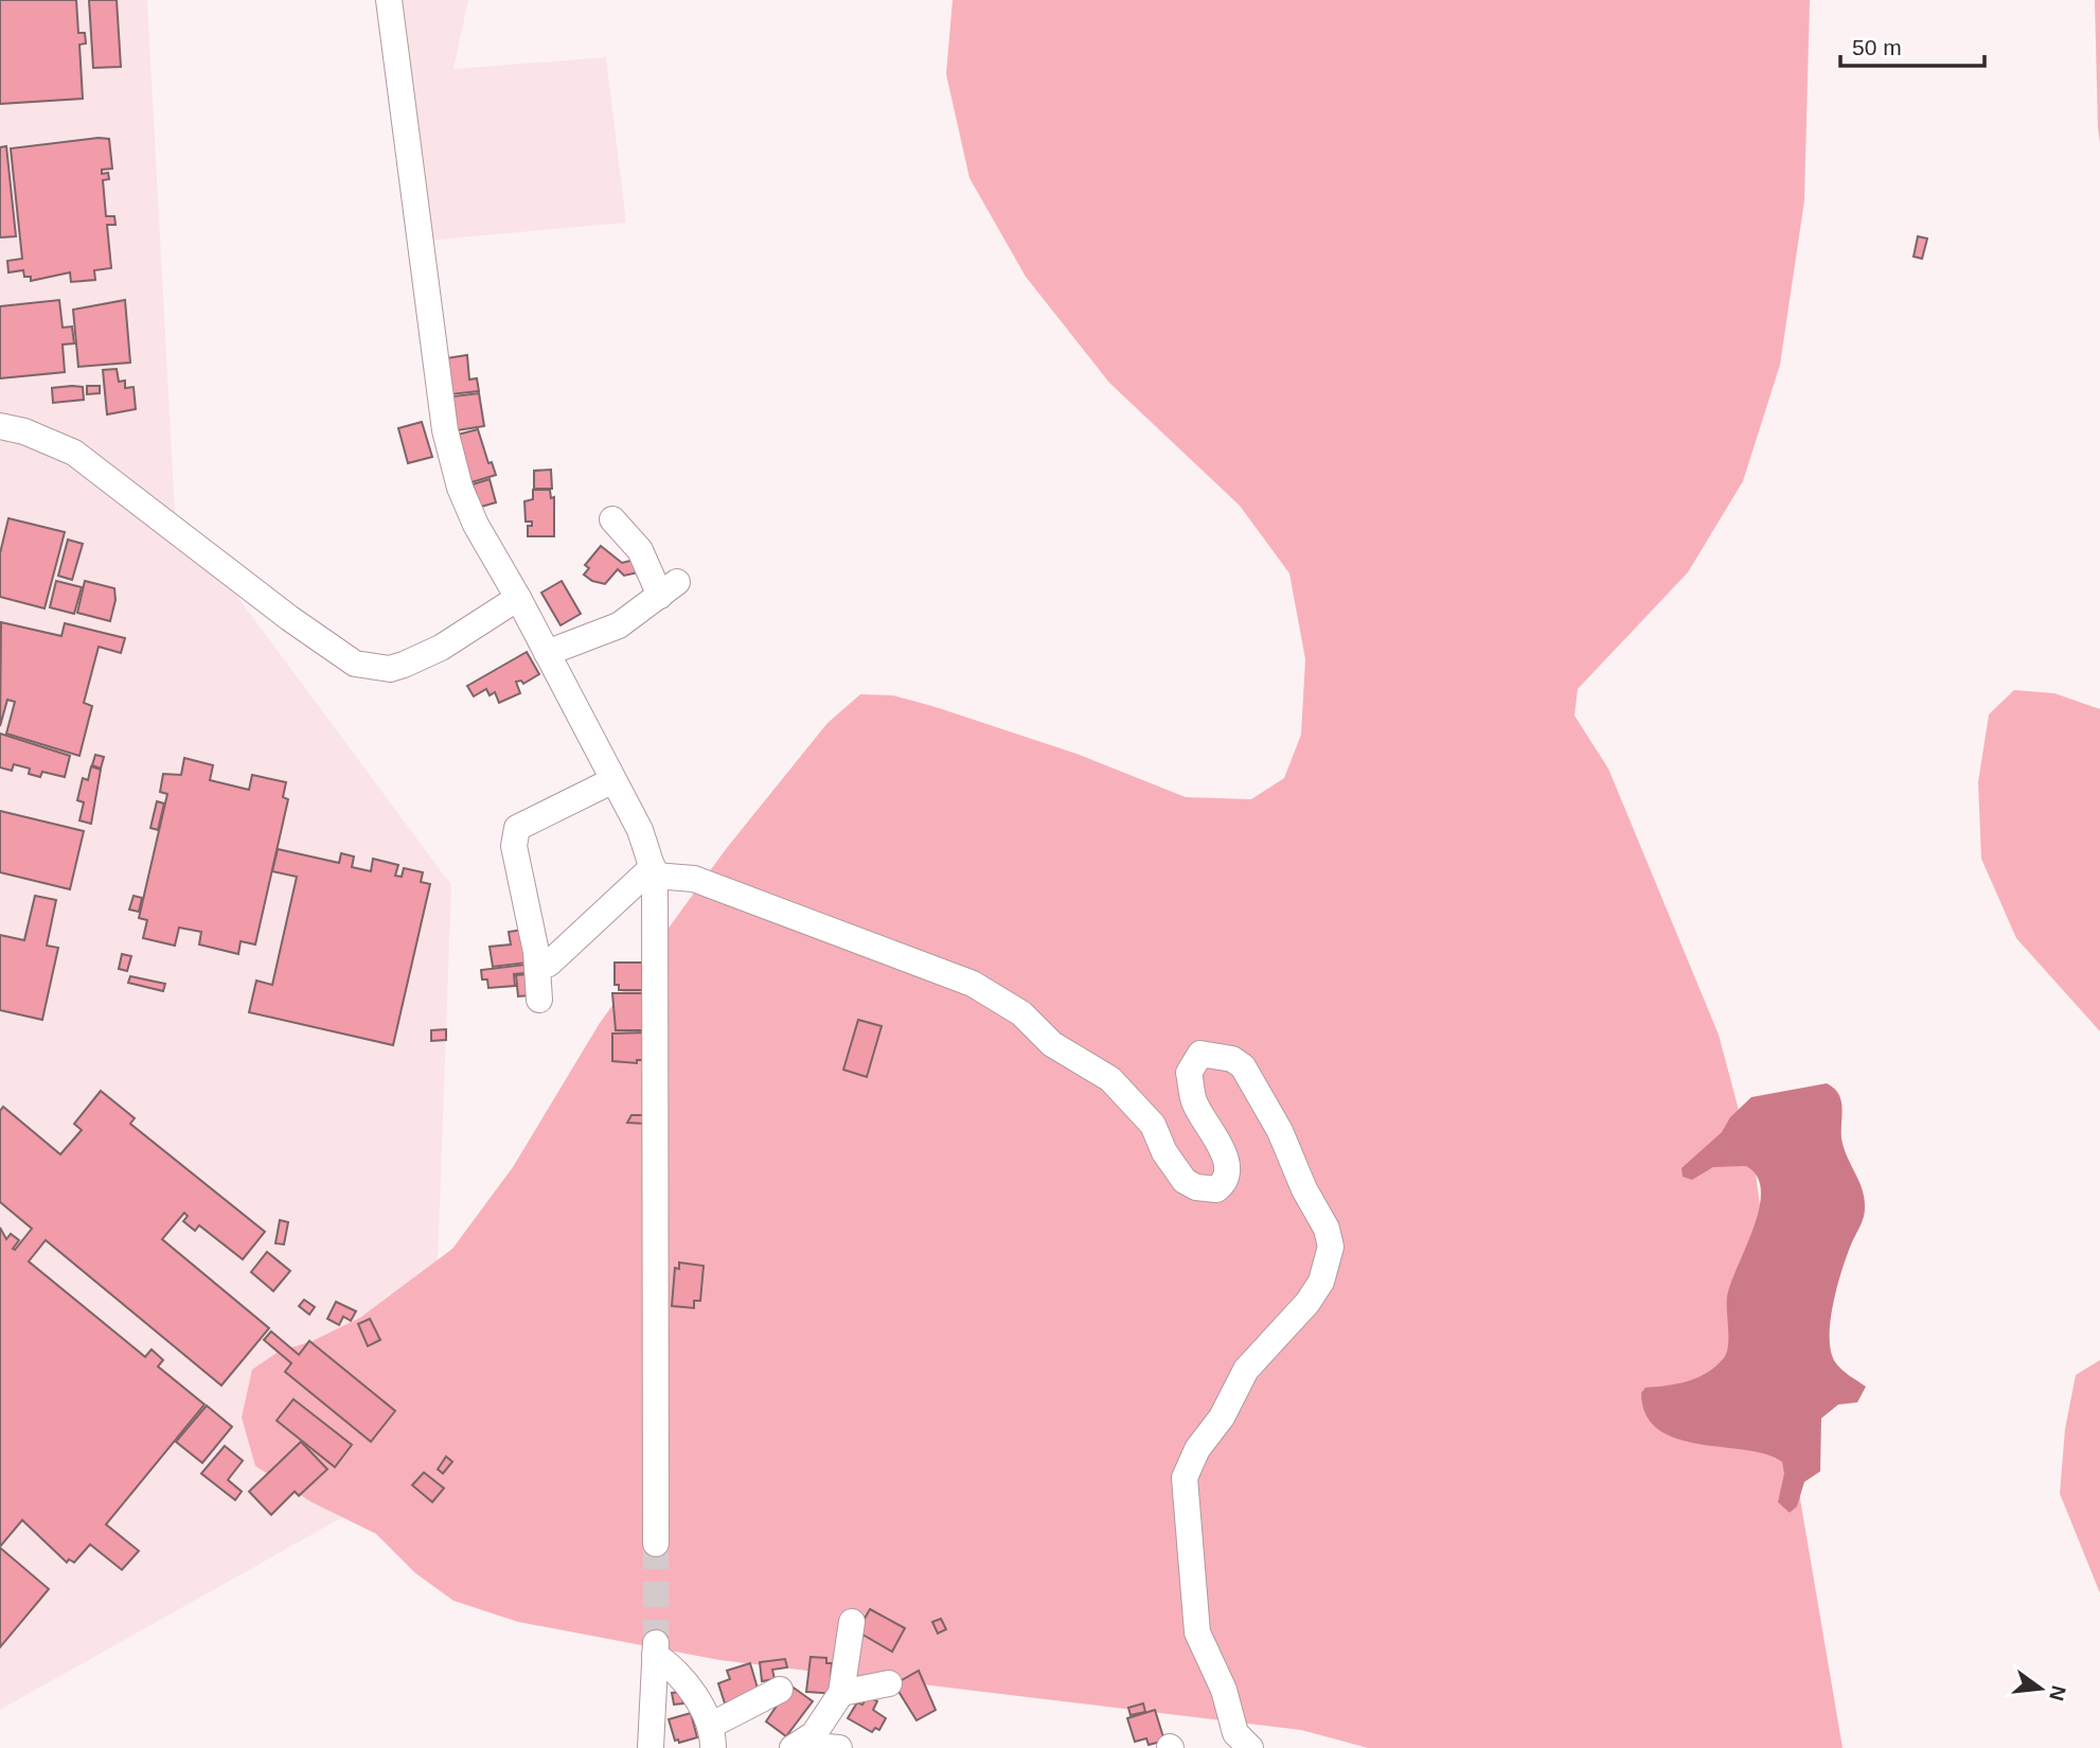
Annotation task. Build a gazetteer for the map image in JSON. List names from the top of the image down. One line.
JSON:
{"scale_bar":"50 m","north":"right"}
